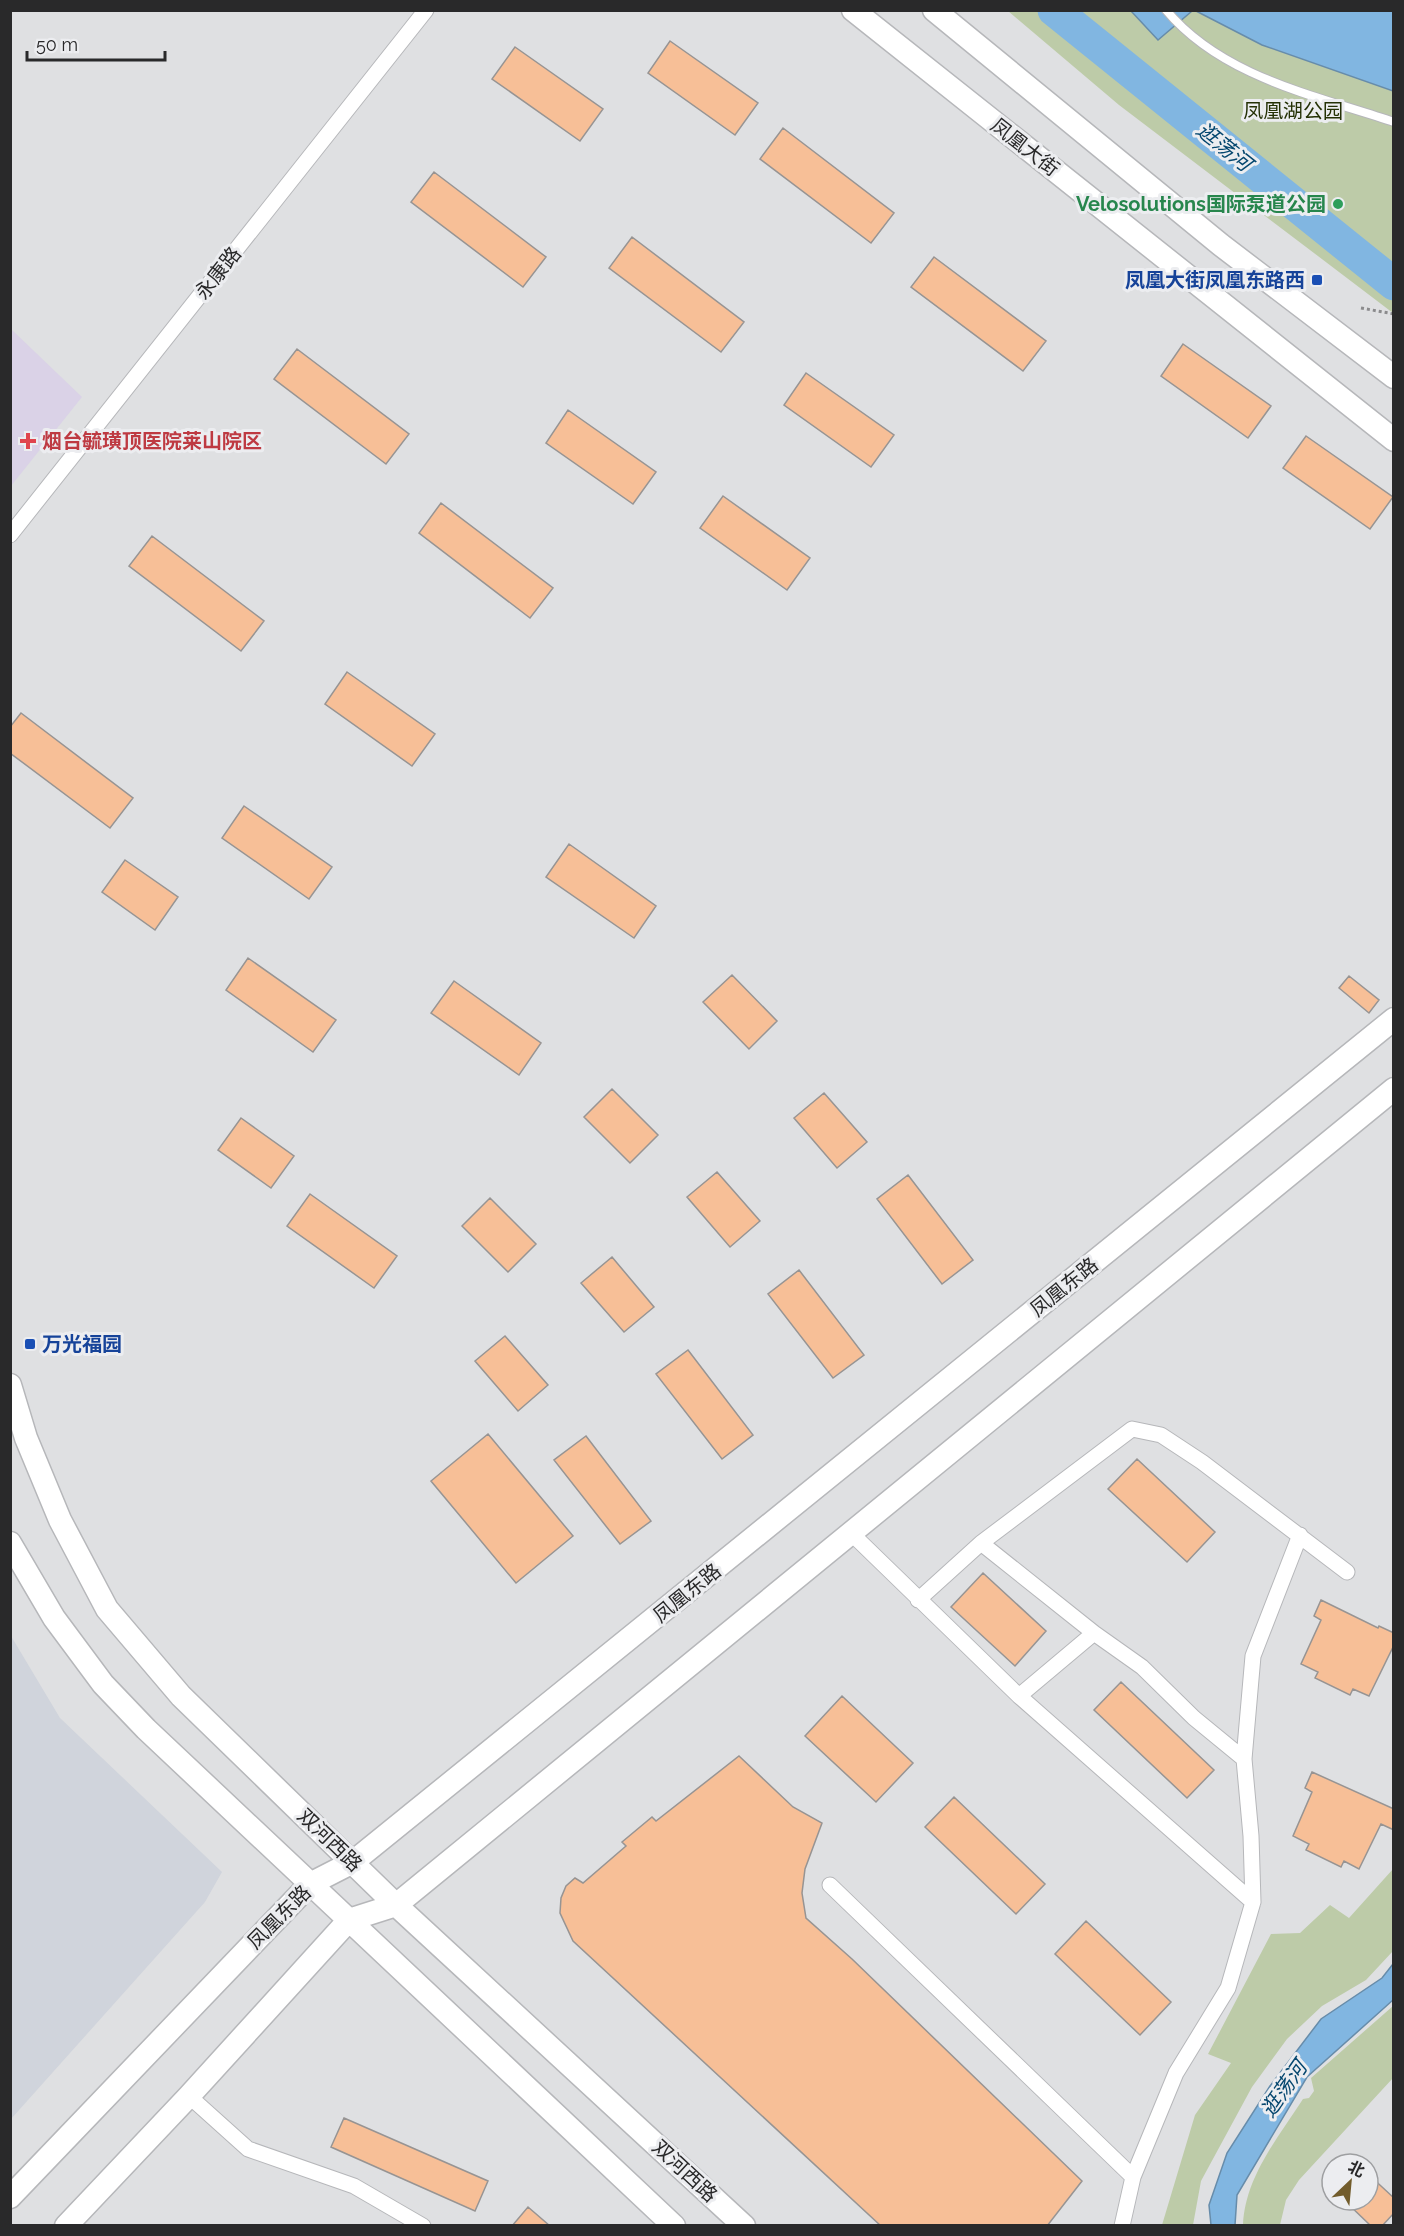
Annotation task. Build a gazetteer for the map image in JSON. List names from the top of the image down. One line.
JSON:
{"streets":{"street":["凤凰大街","永康路","凤凰东路","双河西路"]},"crossings":[["凤凰东路","双河西路"]],"water":["逛荡河"],"parks":["凤凰湖公园"],"places":{"other":["Velosolutions国际泵道公园"],"transit":["凤凰大街凤凰东路西","万光福园"],"health":["烟台毓璜顶医院莱山院区"]},"scale_bar":"50 m","north":"top right"}
